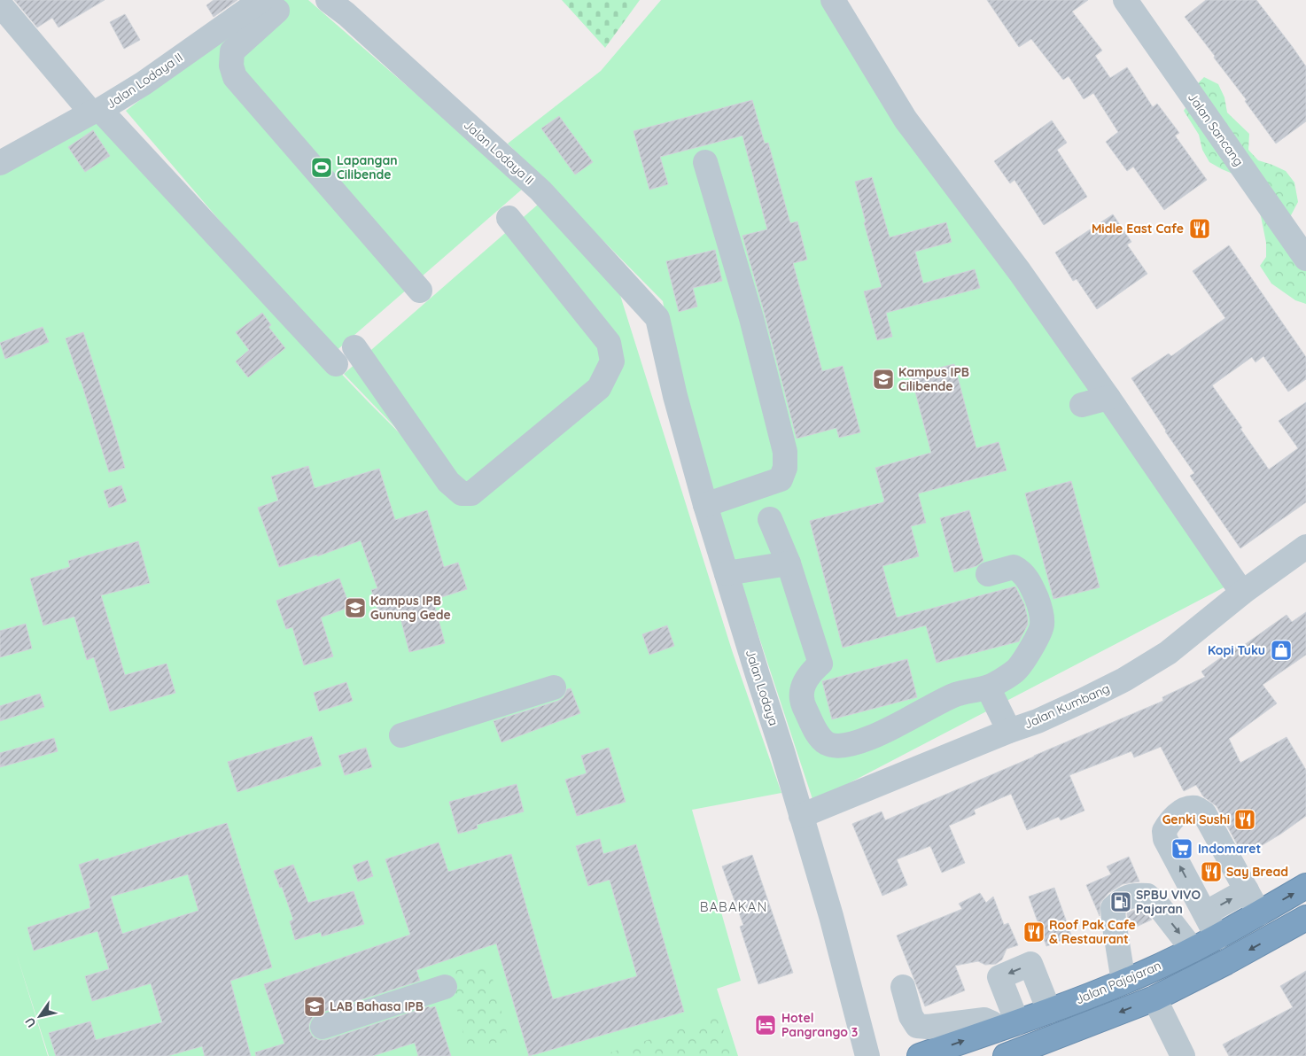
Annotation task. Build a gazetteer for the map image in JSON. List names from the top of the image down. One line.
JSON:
{"streets":{"highway":["Jalan Pajajaran"],"street":["Jalan Lodaya II","Jalan Sancang","Jalan Lodaya","Jalan Kumbang"]},"crossings":[["Jalan Lodaya II","Jalan Lodaya"],["Jalan Lodaya","Jalan Kumbang"]],"districts":["BABAKAN"],"places":{"sports":["Lapangan Cilibende"],"restaurant":["Midle East Cafe","Genki Sushi","Say Bread","Roof Pak Cafe & Restaurant"],"school or university":["Kampus IPB Cilibende","Kampus IPB Gunung Gede","LAB Bahasa IPB"],"shop":["Kopi Tuku"],"supermarket":["Indomaret"],"fuel station":["SPBU VIVO Pajaran"],"hotel":["Hotel Pangrango 3"]},"north":"bottom left"}
